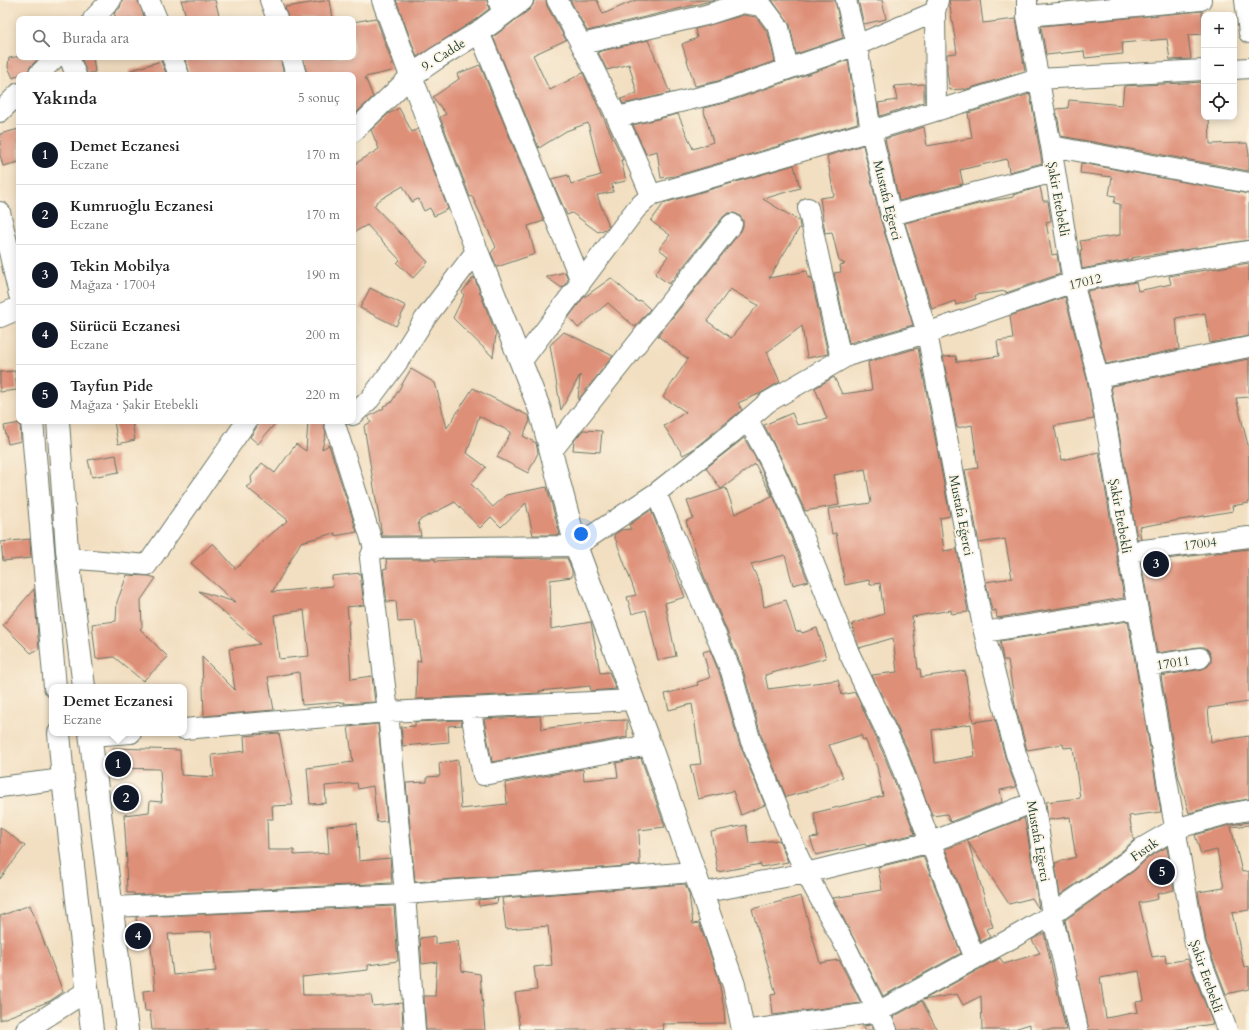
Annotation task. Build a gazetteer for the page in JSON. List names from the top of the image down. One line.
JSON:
{"streets":{"street":["9. Cadde","Şakir Etebekli","Mustafa Eğerci","17012","17004","17011","Fıstık"]},"crossings":[["Şakir Etebekli","17012"],["Şakir Etebekli","17004"],["Şakir Etebekli","17011"],["Şakir Etebekli","Fıstık"],["Mustafa Eğerci","17012"],["Mustafa Eğerci","Fıstık"]],"page":{"map_buttons":["+","−"],"search":"Burada ara","heading":["Yakında","5 sonuç"],"list":[{"mark":"1","name":"Demet Eczanesi","note":"Eczane","value":"170 m"},{"mark":"2","name":"Kumruoğlu Eczanesi","note":"Eczane","value":"170 m"},{"mark":"3","name":"Tekin Mobilya","note":"Mağaza · 17004","value":"190 m"},{"mark":"4","name":"Sürücü Eczanesi","note":"Eczane","value":"200 m"},{"mark":"5","name":"Tayfun Pide","note":"Mağaza · Şakir Etebekli","value":"220 m"}],"pins":["3","1","2","5","4"],"popup":["Demet Eczanesi","Eczane"]}}
